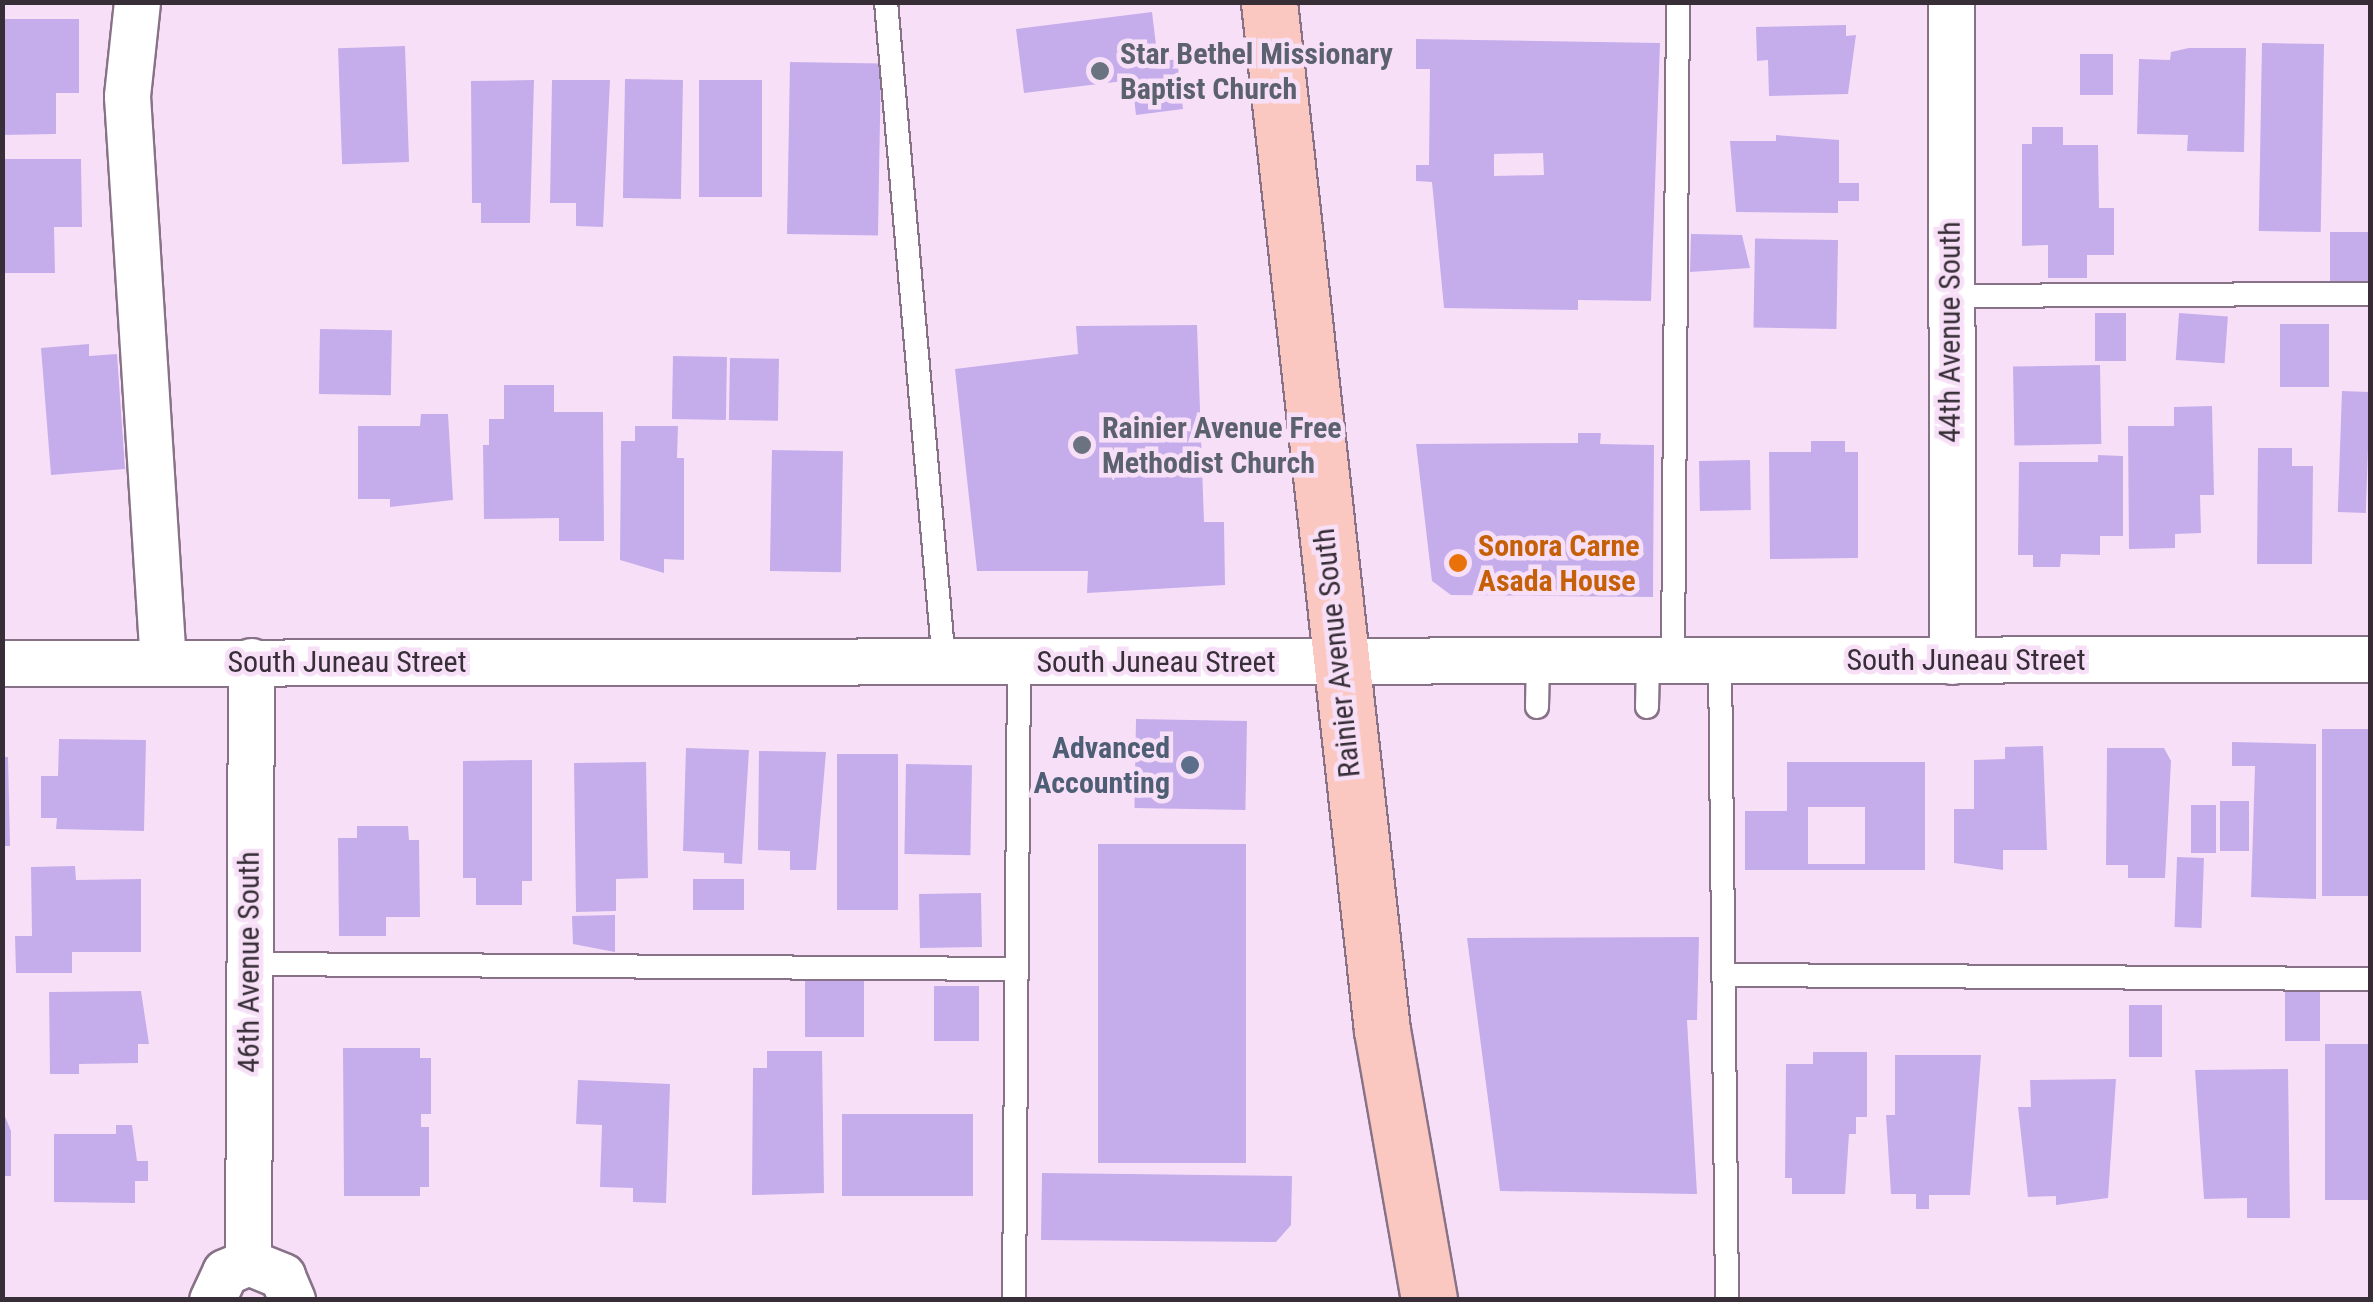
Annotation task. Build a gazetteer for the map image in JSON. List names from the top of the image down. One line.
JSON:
{"streets":{"main road":["Rainier Avenue South"],"street":["44th Avenue South","South Juneau Street","46th Avenue South"]},"crossings":[["44th Avenue South","South Juneau Street"],["Rainier Avenue South","South Juneau Street"],["South Juneau Street","46th Avenue South"]],"places":["Star Bethel Missionary Baptist Church","Rainier Avenue Free Methodist Church","Sonora Carne Asada House","Advanced Accounting"]}
